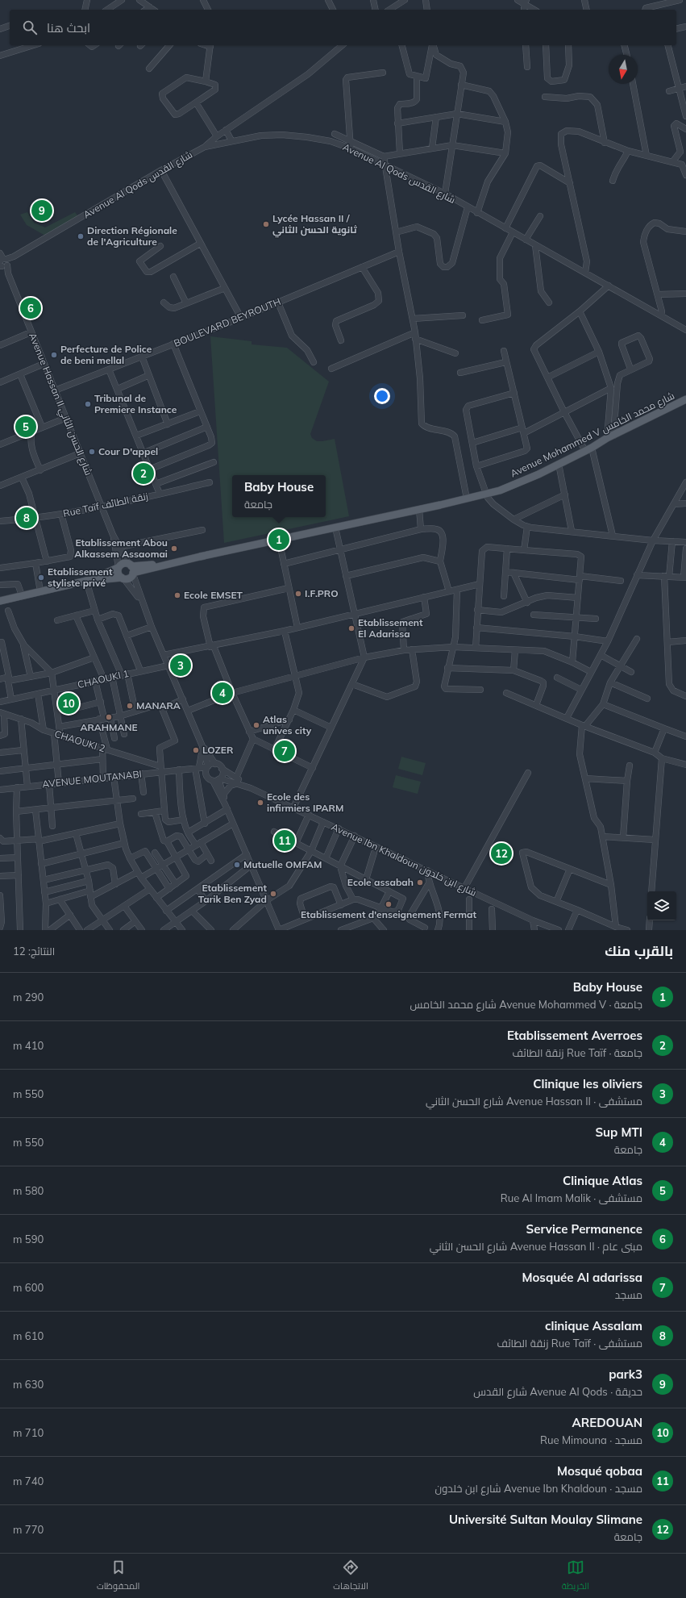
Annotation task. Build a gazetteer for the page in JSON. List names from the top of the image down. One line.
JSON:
{"streets":{"main road":["Avenue Mohammed V شارع محمد الخامس"],"street":["Avenue Al Qods شارع القدس","BOULEVARD BEYROUTH","Avenue Hassan II شارع الحسن الثاني","Rue Taïf زنقة الطائف","CHAOUKI 1","CHAOUKI 2","AVENUE MOUTANABI","Avenue Ibn Khaldoun شارع ابن خلدون"]},"crossings":[["Avenue Al Qods شارع القدس","Avenue Hassan II شارع الحسن الثاني"],["BOULEVARD BEYROUTH","Avenue Hassan II شارع الحسن الثاني"],["Avenue Hassan II شارع الحسن الثاني","Avenue Mohammed V شارع محمد الخامس"],["Avenue Hassan II شارع الحسن الثاني","Rue Taïf زنقة الطائف"],["Avenue Hassan II شارع الحسن الثاني","CHAOUKI 1"],["CHAOUKI 2","AVENUE MOUTANABI"],["AVENUE MOUTANABI","Avenue Ibn Khaldoun شارع ابن خلدون"]],"places":["Lycée Hassan II / ثانوية الحسن الثاني","Direction Régionale de l'Agriculture","Perfecture de Police de beni mellal","Tribunal de Premiere Instance","Cour D'appel","Etablissement Abou Alkassem Assaomai","Etablissement styliste privé","I.F.PRO","Ecole EMSET","Etablissement El Adarissa","MANARA","ARAHMANE","Atlas unives city","LOZER","Ecole des infirmiers IPARM","Mutuelle OMFAM","Ecole assabah","Etablissement Tarik Ben Zyad","Etablissement d'enseignement Fermat"],"north":"bottom","page":{"search":"ابحث هنا","pins":["9","6","5","2","8","1","3","4","10","7","11","12"],"popup":["Baby House","جامعة"],"heading":["بالقرب منك","النتائج: 12"],"list":[{"mark":"1","name":"Baby House","note":"جامعة · Avenue Mohammed V شارع محمد الخامس","value":"290 m"},{"mark":"2","name":"Etablissement Averroes","note":"جامعة · Rue Taïf زنقة الطائف","value":"410 m"},{"mark":"3","name":"Clinique les oliviers","note":"مستشفى · Avenue Hassan II شارع الحسن الثاني","value":"550 m"},{"mark":"4","name":"Sup MTI","note":"جامعة","value":"550 m"},{"mark":"5","name":"Clinique Atlas","note":"مستشفى · Rue Al Imam Malik","value":"580 m"},{"mark":"6","name":"Service Permanence","note":"مبنى عام · Avenue Hassan II شارع الحسن الثاني","value":"590 m"},{"mark":"7","name":"Mosquée Al adarissa","note":"مسجد","value":"600 m"},{"mark":"8","name":"clinique Assalam","note":"مستشفى · Rue Taïf زنقة الطائف","value":"610 m"},{"mark":"9","name":"park3","note":"حديقة · Avenue Al Qods شارع القدس","value":"630 m"},{"mark":"10","name":"AREDOUAN","note":"مسجد · Rue Mimouna","value":"710 m"},{"mark":"11","name":"Mosqué qobaa","note":"مسجد · Avenue Ibn Khaldoun شارع ابن خلدون","value":"740 m"},{"mark":"12","name":"Université Sultan Moulay Slimane","note":"جامعة","value":"770 m"}],"nav":["الخريطة","الاتجاهات","المحفوظات"]}}
